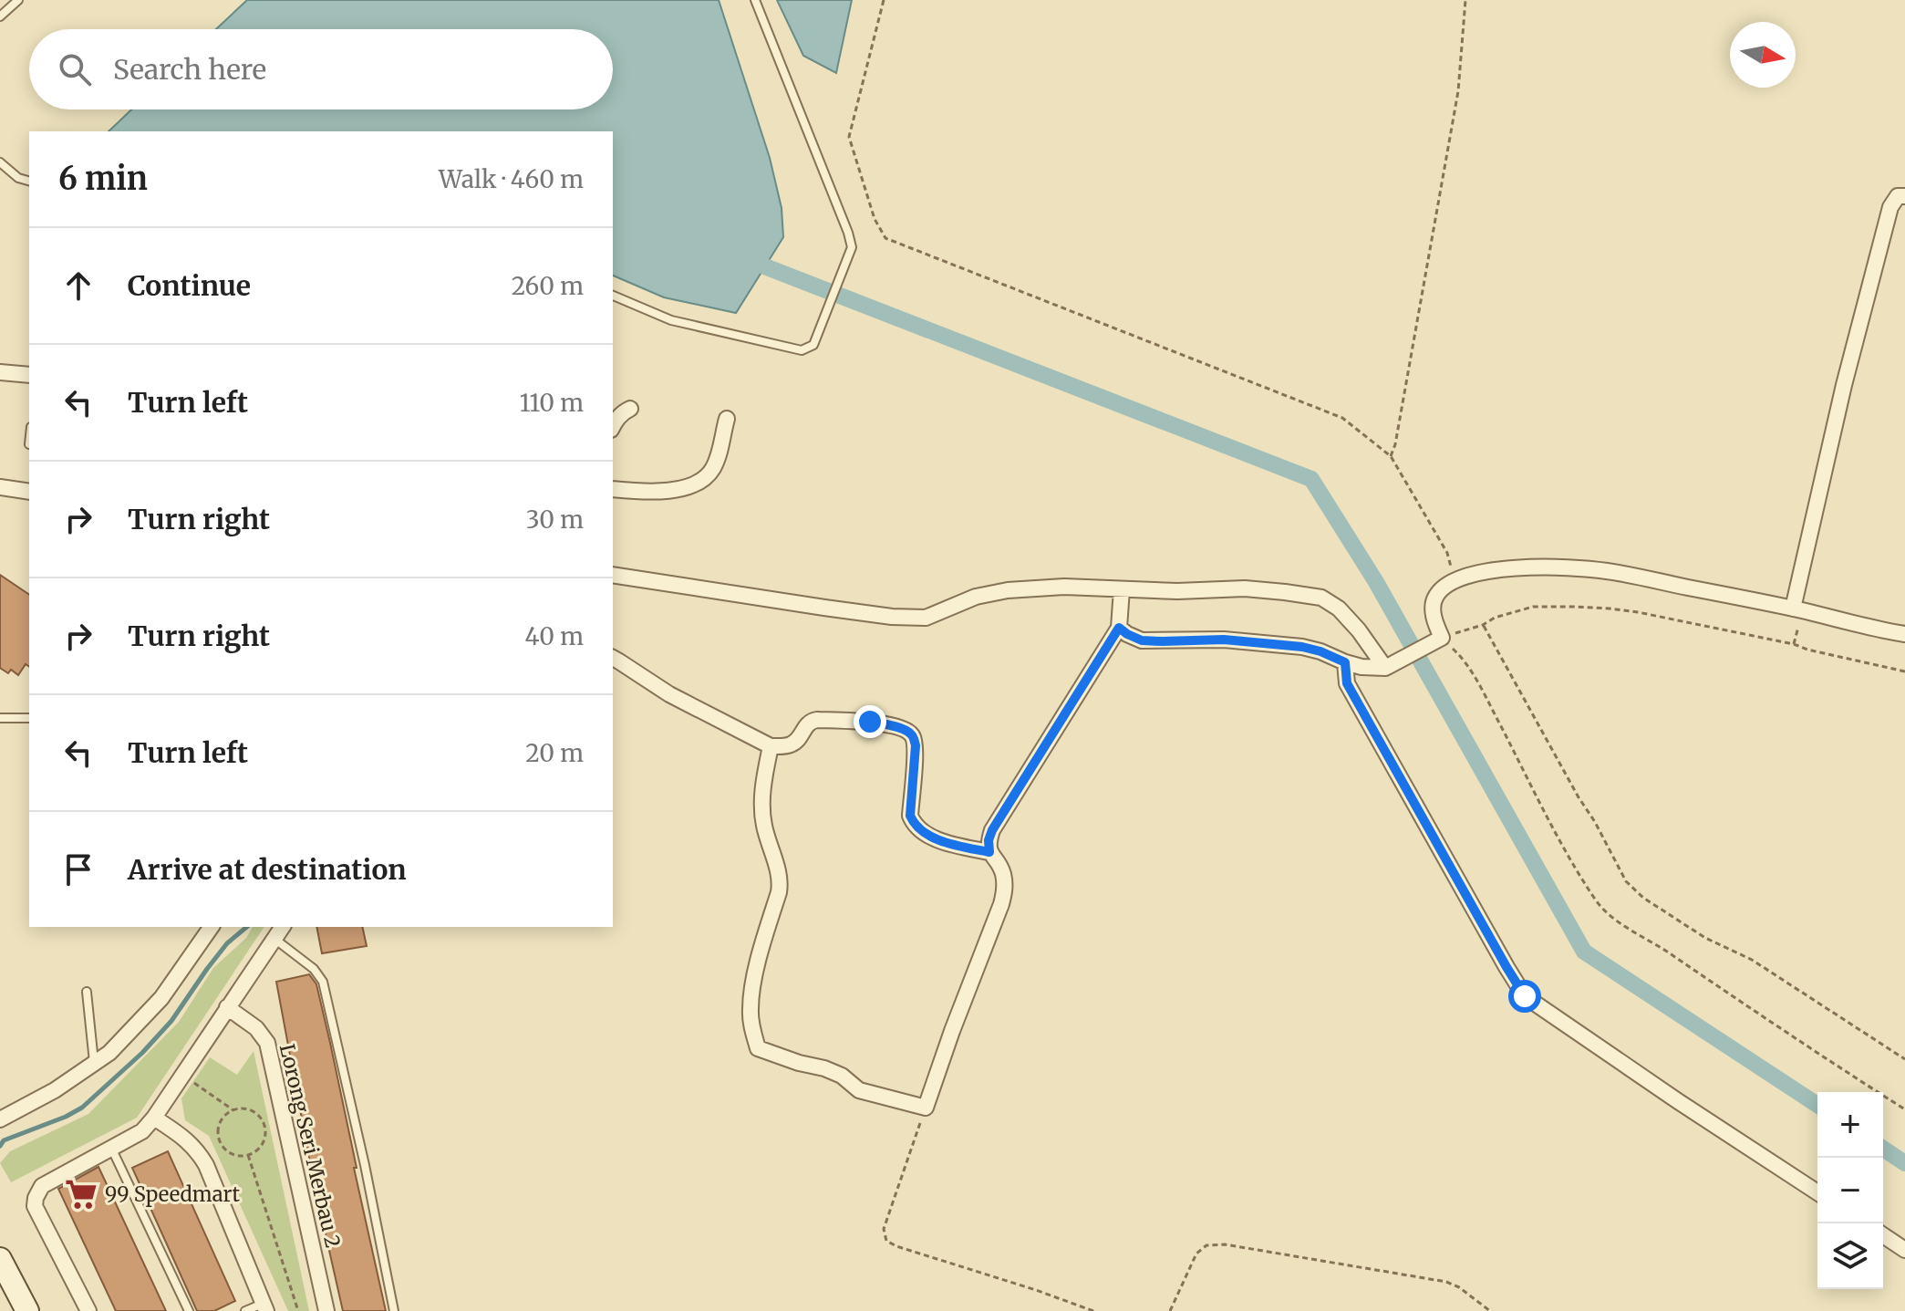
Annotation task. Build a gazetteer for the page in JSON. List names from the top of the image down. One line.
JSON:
{"streets":{"street":["Lorong Seri Merbau 2"]},"places":{"supermarket":["99 Speedmart"]},"north":"right","page":{"search":"Search here","heading":["6 min","Walk · 460 m"],"list":[["Continue","260 m"],["Turn left","110 m"],["Turn right","30 m"],["Turn right","40 m"],["Turn left","20 m"],"Arrive at destination"],"map_buttons":["+","−"]}}
